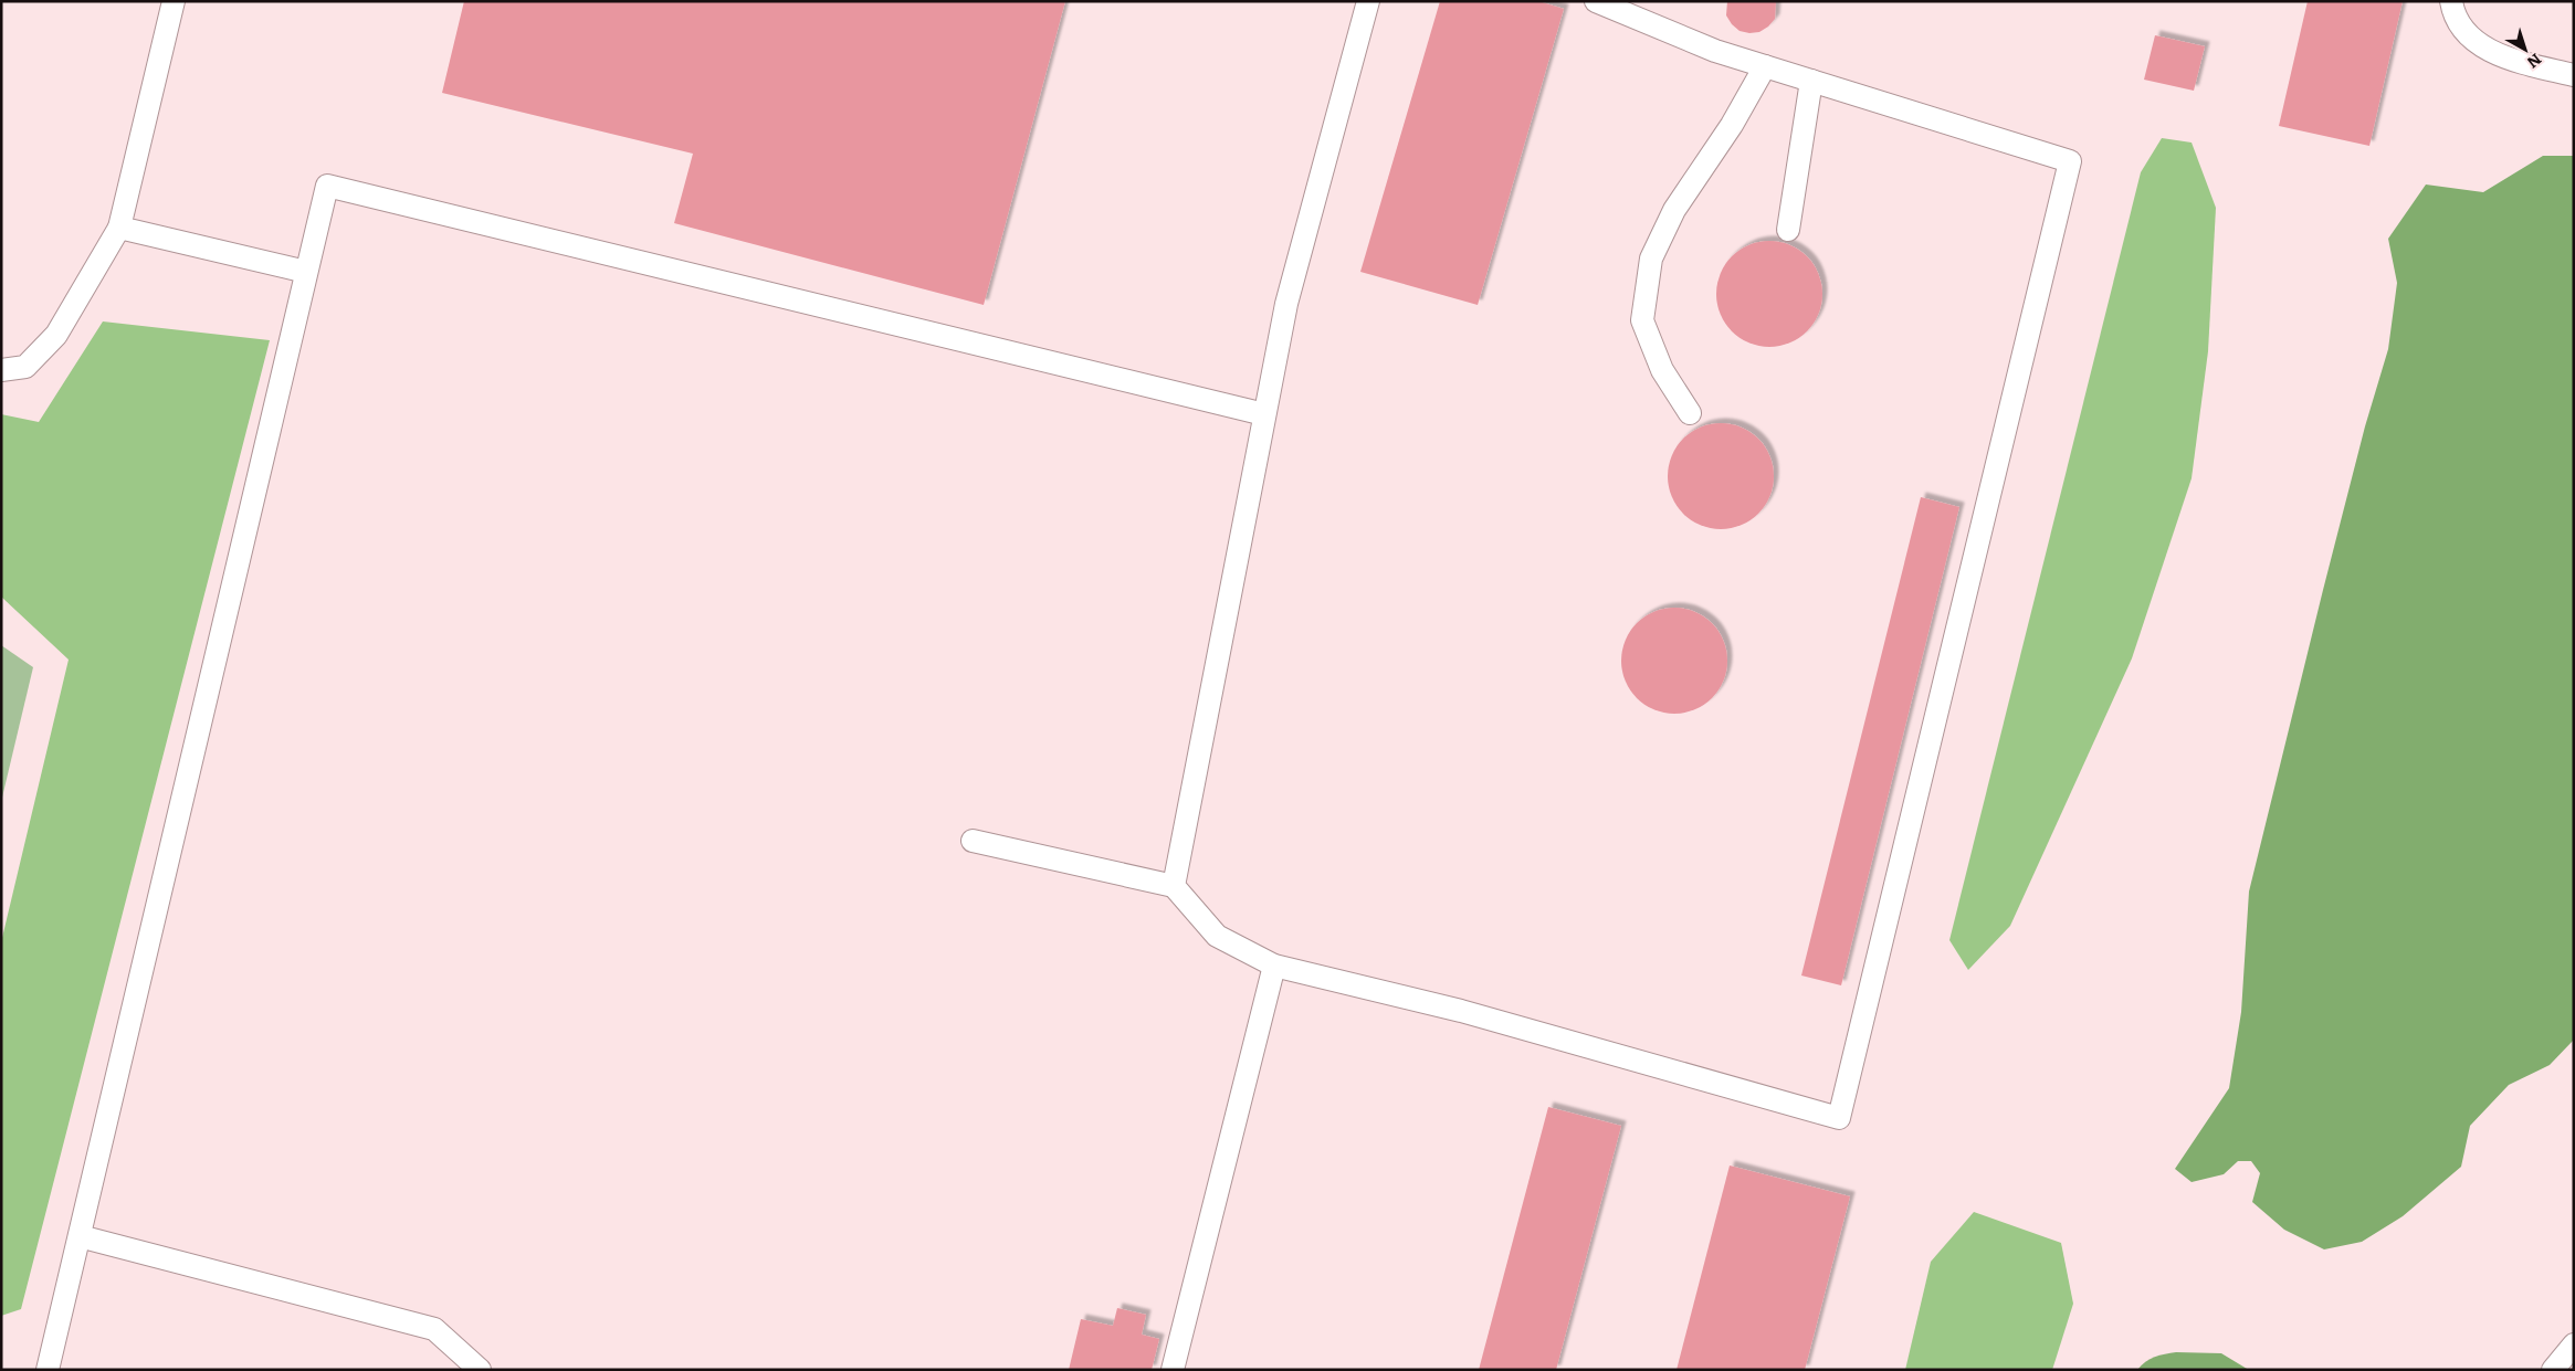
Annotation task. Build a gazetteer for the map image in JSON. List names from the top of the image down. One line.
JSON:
{"north":"bottom right"}
